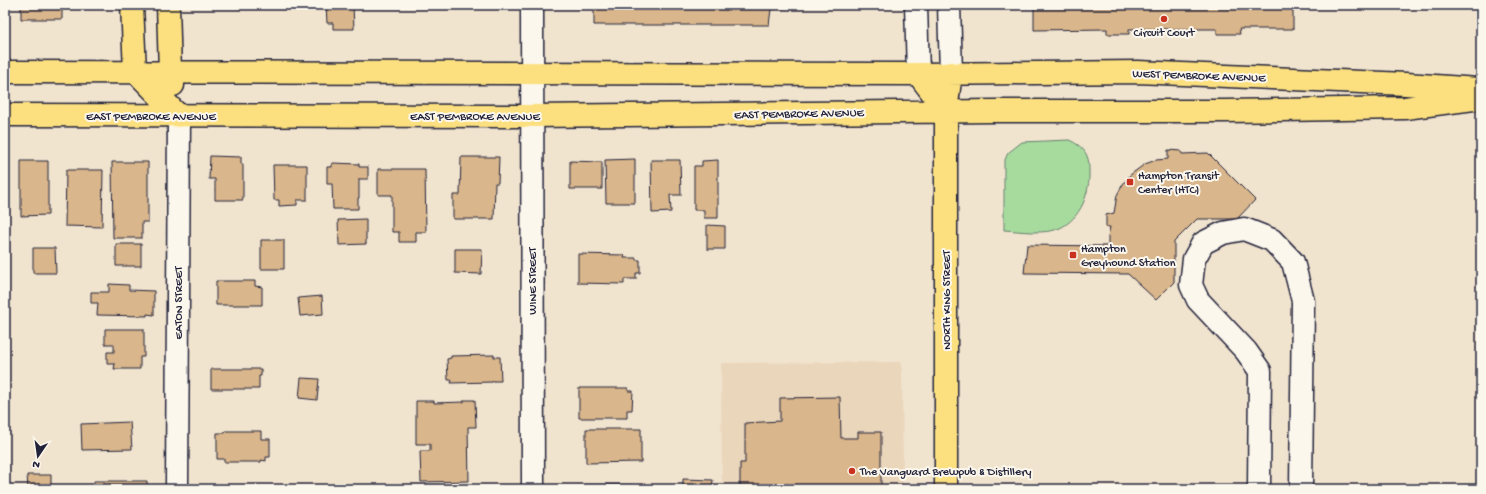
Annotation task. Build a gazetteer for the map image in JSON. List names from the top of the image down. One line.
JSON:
{"streets":{"main road":["WEST PEMBROKE AVENUE","EAST PEMBROKE AVENUE","NORTH KING STREET","EATON STREET"],"street":["WINE STREET"]},"crossings":[["WEST PEMBROKE AVENUE","NORTH KING STREET"],["EAST PEMBROKE AVENUE","WINE STREET"],["EAST PEMBROKE AVENUE","NORTH KING STREET"],["EAST PEMBROKE AVENUE","EATON STREET"]],"places":{"other":["Circuit Court","The Vanguard Brewpub & Distillery"],"transit":["Hampton Transit Center (HTC)","Hampton Greyhound Station"]},"north":"bottom"}
